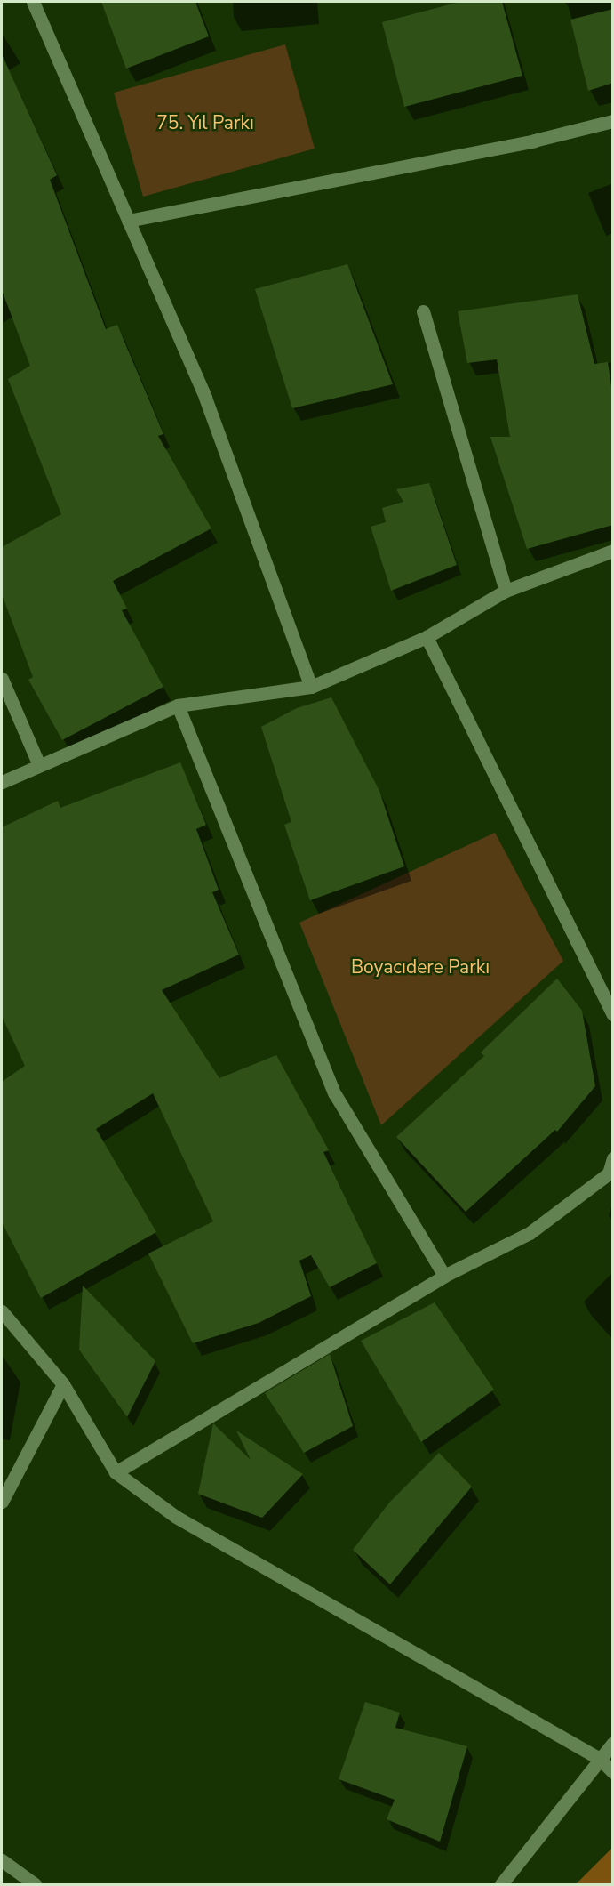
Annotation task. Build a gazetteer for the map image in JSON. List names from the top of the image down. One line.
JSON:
{"parks":["75. Yıl Parkı","Boyacıdere Parkı"]}
